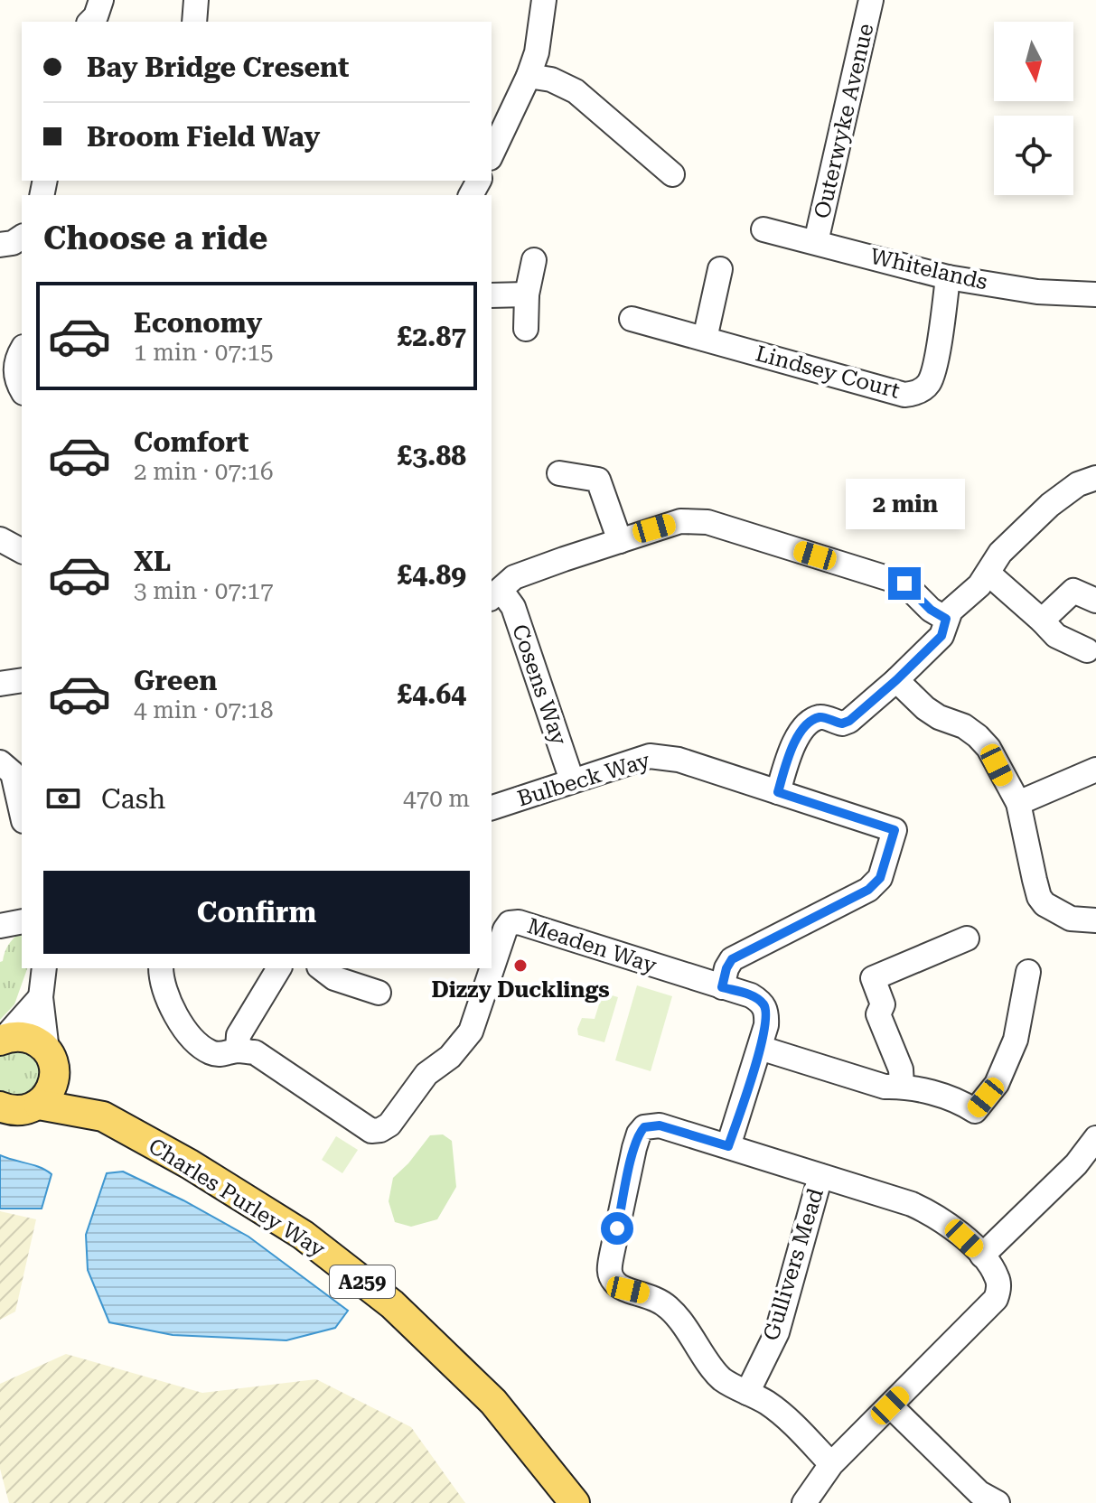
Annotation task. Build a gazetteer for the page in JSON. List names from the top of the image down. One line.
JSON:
{"streets":{"main road":["Charles Purley Way","A259"],"street":["Outerwyke Avenue","Whitelands","Lindsey Court","Cosens Way","Bulbeck Way","Meaden Way","Gullivers Mead"]},"crossings":[["Outerwyke Avenue","Whitelands"],["Whitelands","Lindsey Court"],["Cosens Way","Bulbeck Way"],["Bulbeck Way","Meaden Way"]],"places":["Dizzy Ducklings"],"north":"bottom","page":{"banner":["Bay Bridge Cresent","Broom Field Way"],"heading":"Choose a ride","list":[{"name":"Economy","note":"1 min · 07:15","value":"£2.87"},{"name":"Comfort","note":"2 min · 07:16","value":"£3.88"},{"name":"XL","note":"3 min · 07:17","value":"£4.89"},{"name":"Green","note":"4 min · 07:18","value":"£4.64"}],"bubble":"2 min","pay":["Cash","470 m"],"buttons":"Confirm"}}
